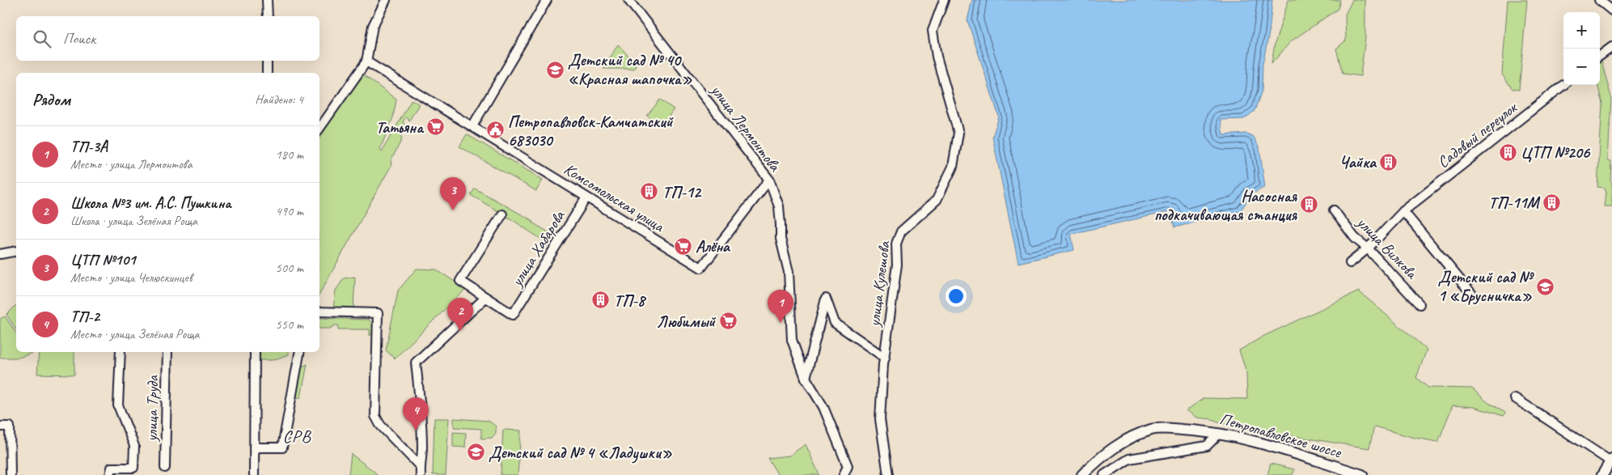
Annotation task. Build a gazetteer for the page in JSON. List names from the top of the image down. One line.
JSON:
{"streets":{"main road":["Петропавловское шоссе"],"street":["улица Лермонтова","Садовый переулок","Комсомольская улица","улица Вилкова","улица Хабарова","улица Кулешова","улица Труда"]},"crossings":[["улица Лермонтова","Комсомольская улица"],["Садовый переулок","улица Вилкова"],["Комсомольская улица","улица Хабарова"]],"districts":["СРВ"],"places":{"school or university":["Детский сад № 40 «Красная шапочка»","Детский сад № 1 «Брусничка»","Детский сад № 4 «Ладушки»"],"supermarket":["Татьяна","Алёна","Любимый"],"public building":["Петропавловск-Камчатский 683030"],"building":["ЦТП №206","Чайка","ТП-12","ТП-11М","Насосная подкачивающая станция","ТП-8"]},"page":{"map_buttons":["+","−"],"search":"Поиск","heading":["Рядом","Найдено: 4"],"list":[{"mark":"1","name":"ТП-3А","note":"Место · улица Лермонтова","value":"180 m"},{"mark":"2","name":"Школа №3 им. А.С. Пушкина","note":"Школа · улица Зелёная Роща","value":"490 m"},{"mark":"3","name":"ЦТП №101","note":"Место · улица Челюскинцев","value":"500 m"},{"mark":"4","name":"ТП-2","note":"Место · улица Зелёная Роща","value":"550 m"}],"pins":["3","1","2","4"]}}
